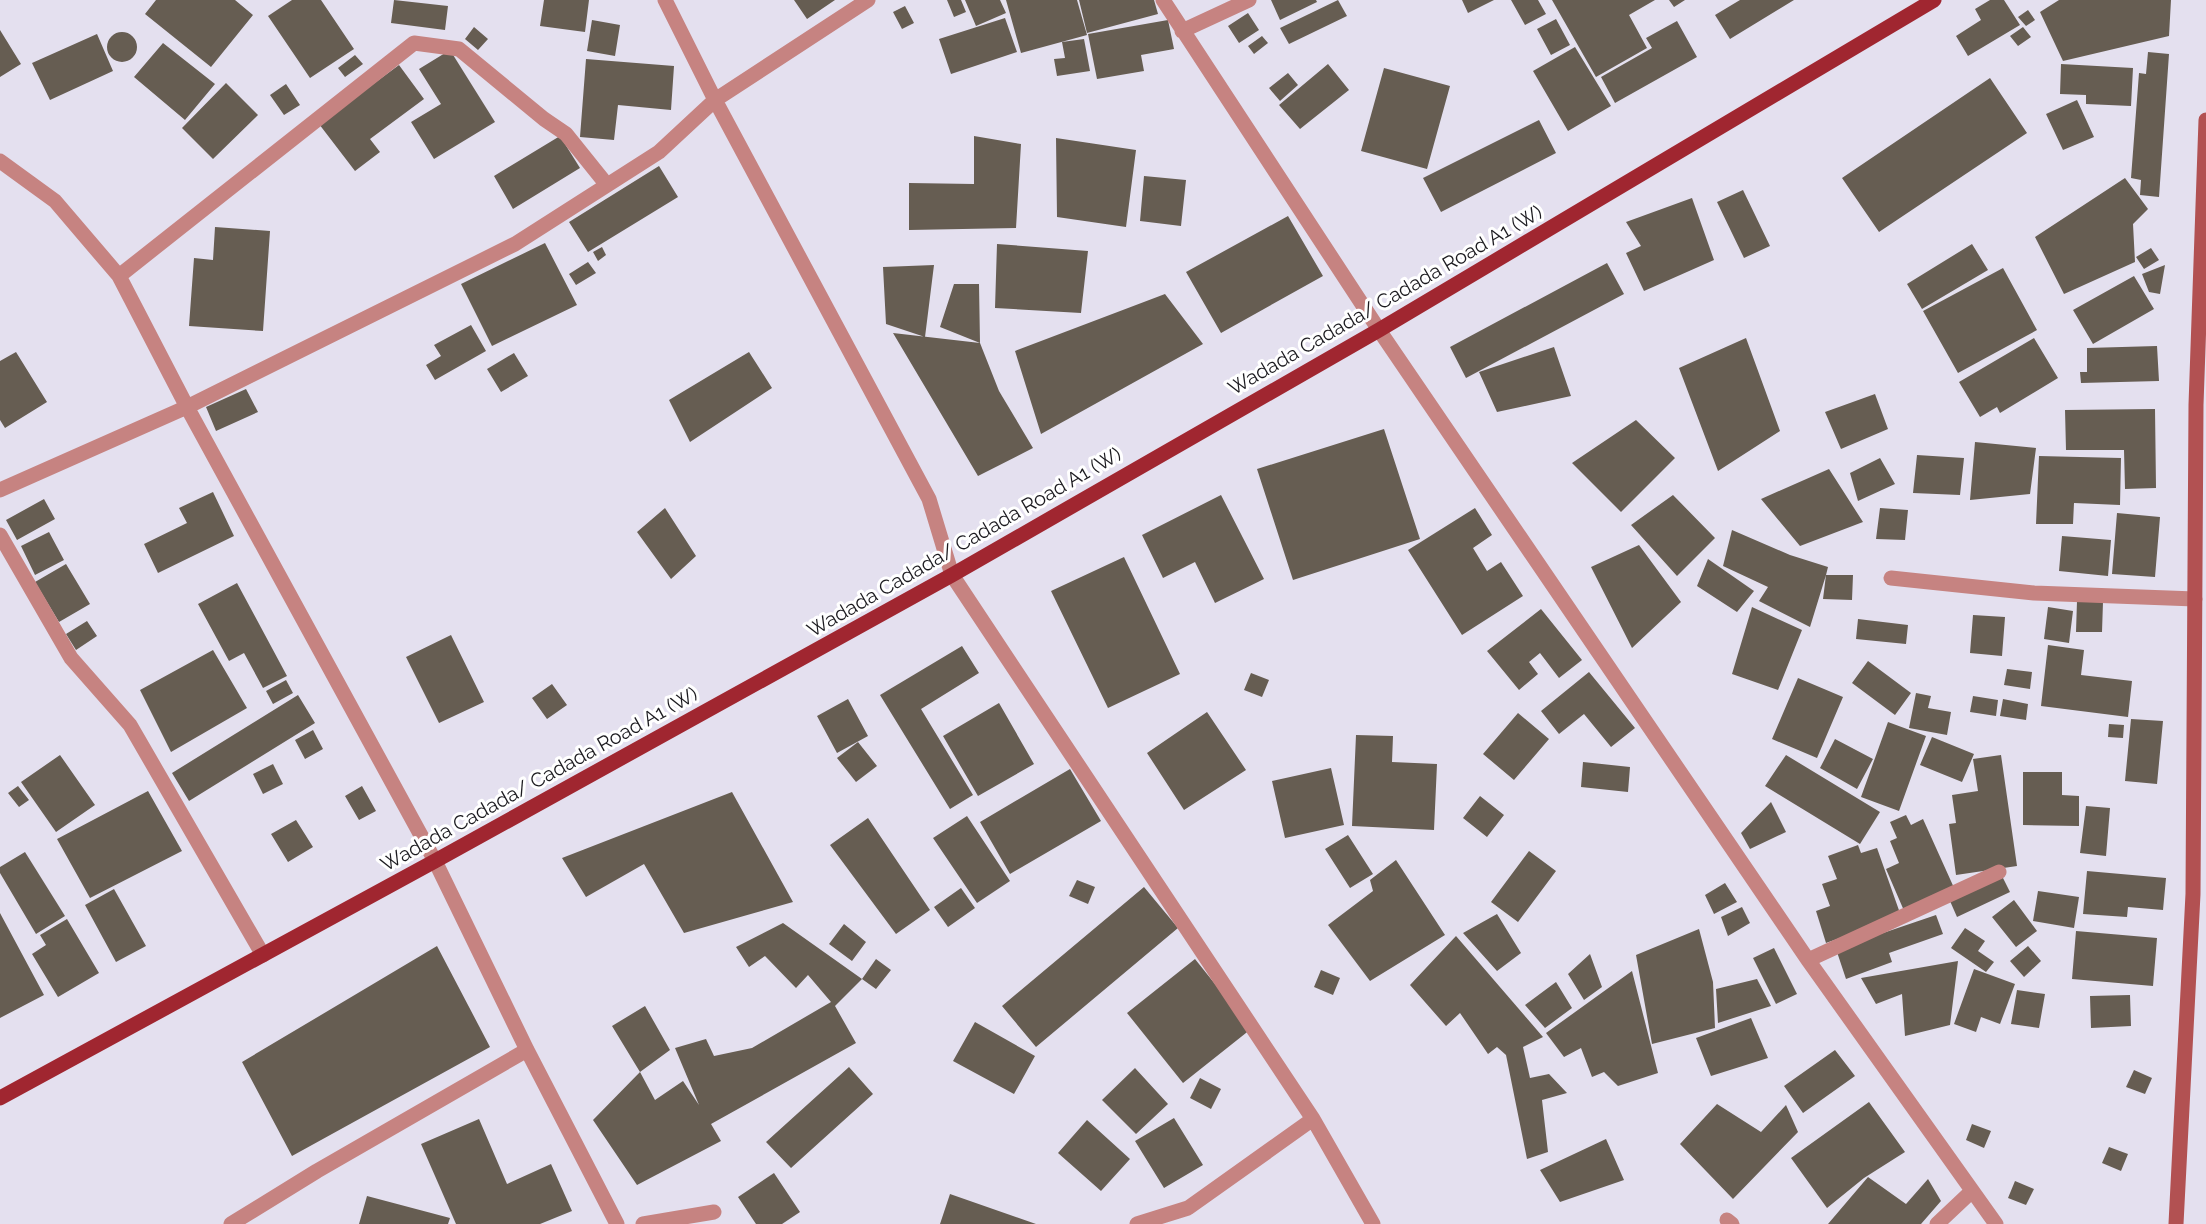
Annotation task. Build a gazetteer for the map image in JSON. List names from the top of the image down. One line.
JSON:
{"streets":{"main road":["Wadada Cadada/ Cadada Road A1 (W)"]}}
